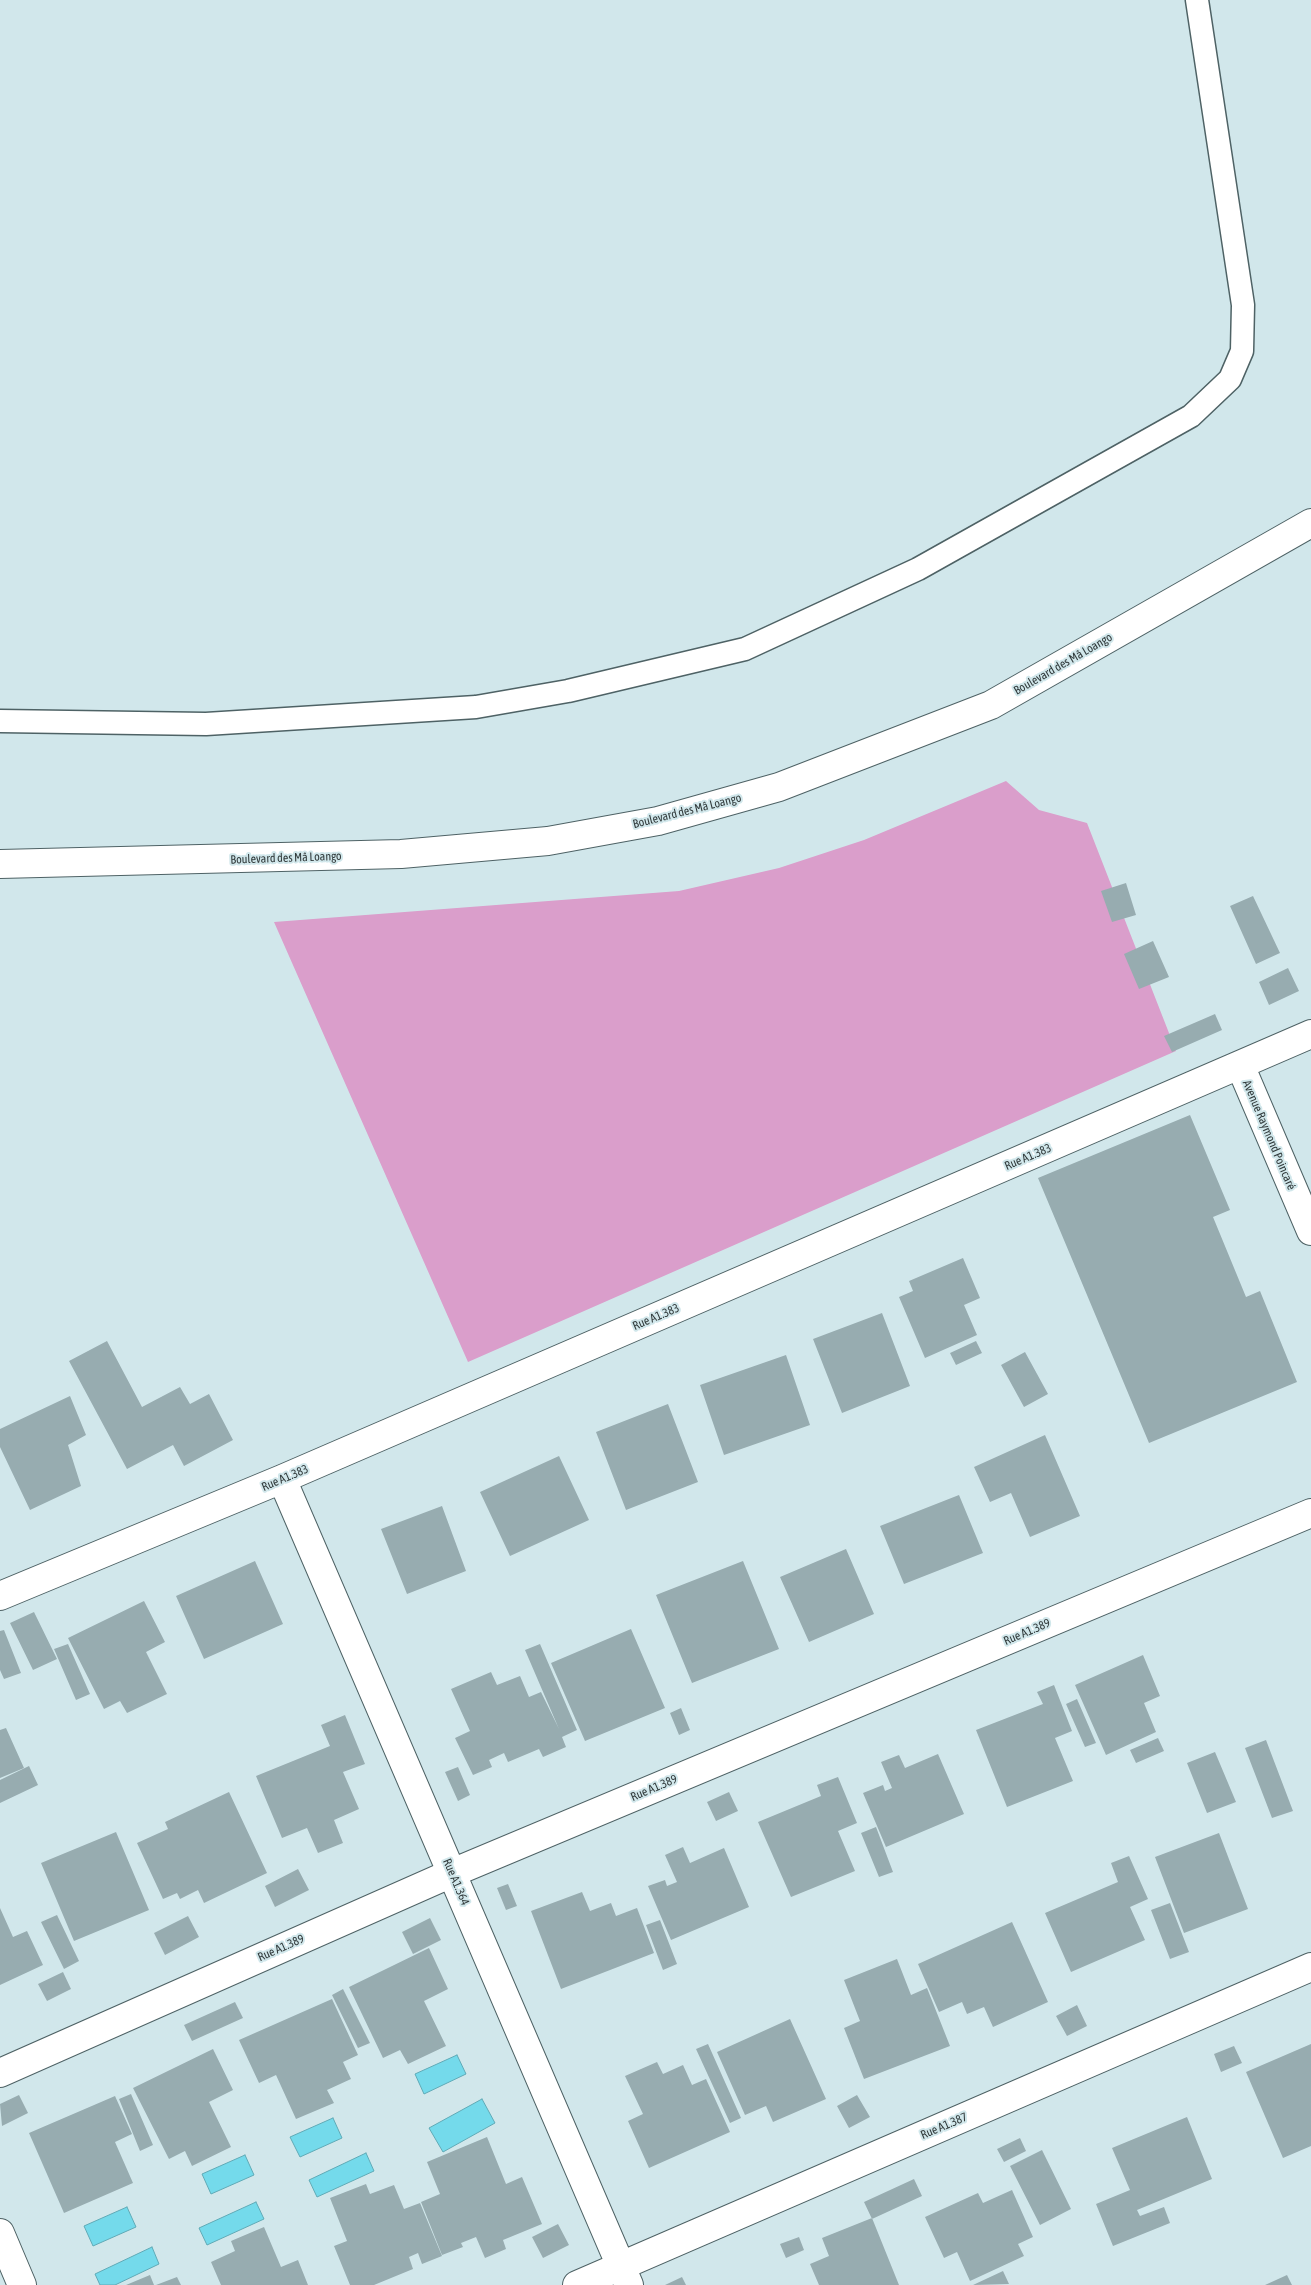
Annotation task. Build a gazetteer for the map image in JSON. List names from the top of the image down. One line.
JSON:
{"streets":{"street":["Boulevard des Mâ Loango","Avenue Raymond Poincaré","Rue A1.383","Rue A1.389","Rue A1.364","Rue A1.387"]},"crossings":[["Avenue Raymond Poincaré","Rue A1.383"],["Rue A1.383","Rue A1.364"],["Rue A1.389","Rue A1.364"],["Rue A1.364","Rue A1.387"]]}
